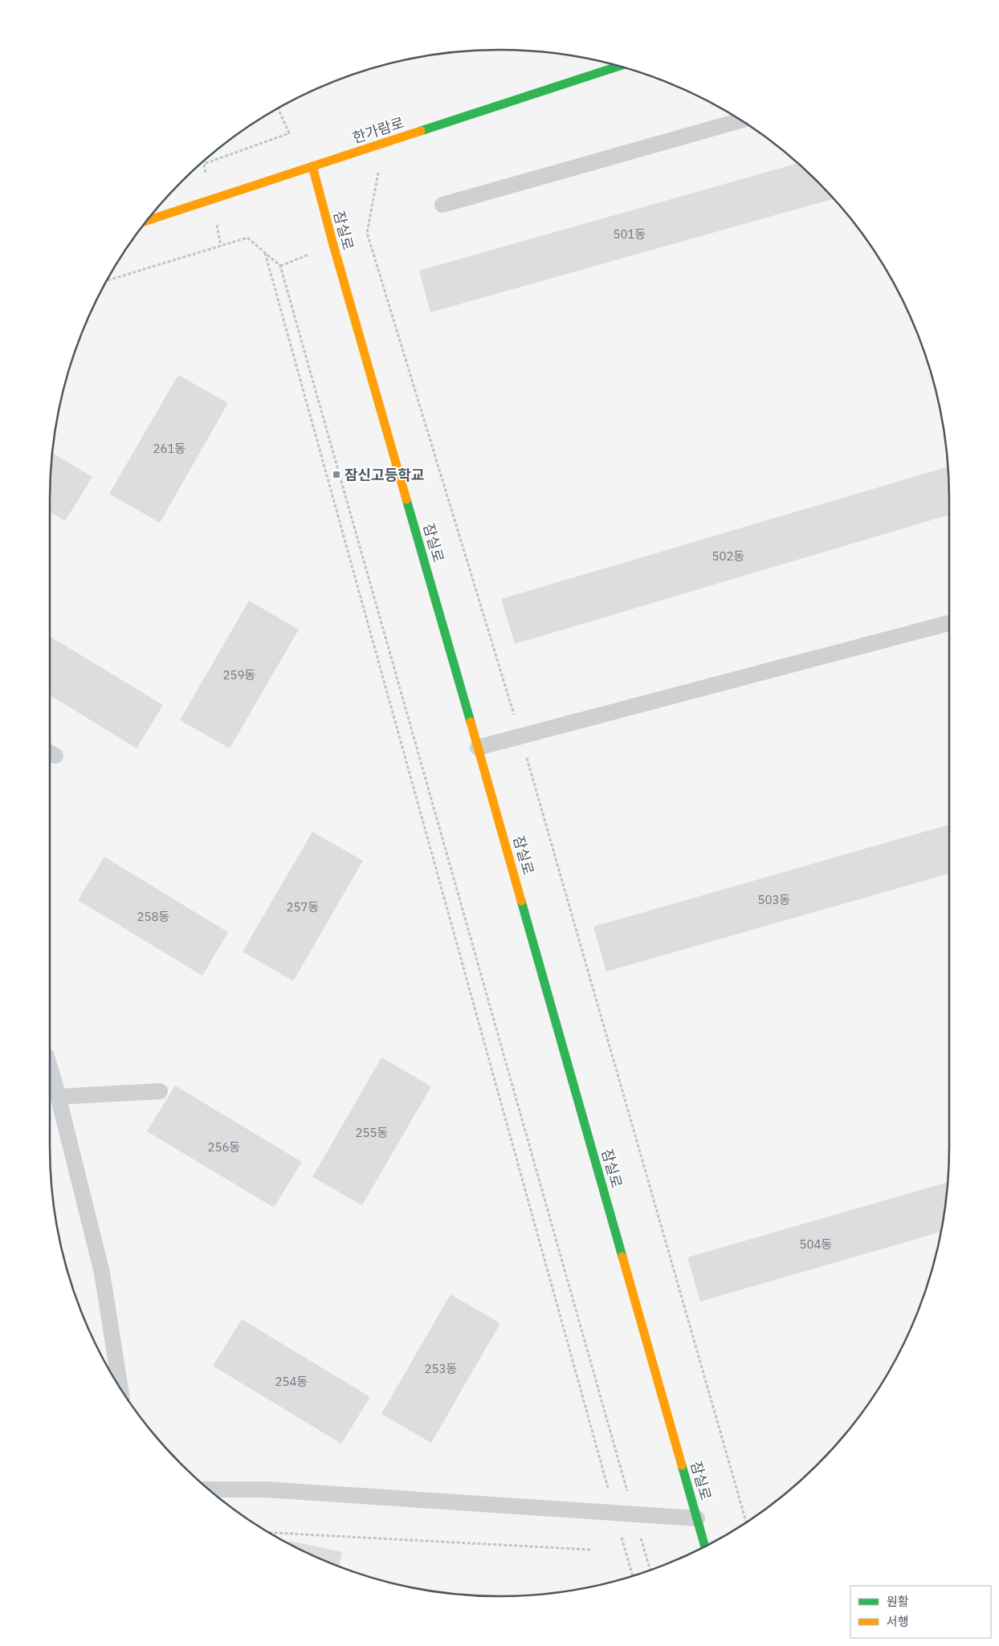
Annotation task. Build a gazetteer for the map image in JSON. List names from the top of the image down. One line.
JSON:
{"streets":{"street":["한가람로","잠실로"]},"crossings":[["한가람로","잠실로"]],"places":{"transit":["잠신고등학교"]},"house_numbers":["501동","261동","502동","259동","503동","257동","258동","255동","256동","504동","253동","254동"],"legend":["원활","서행"]}
